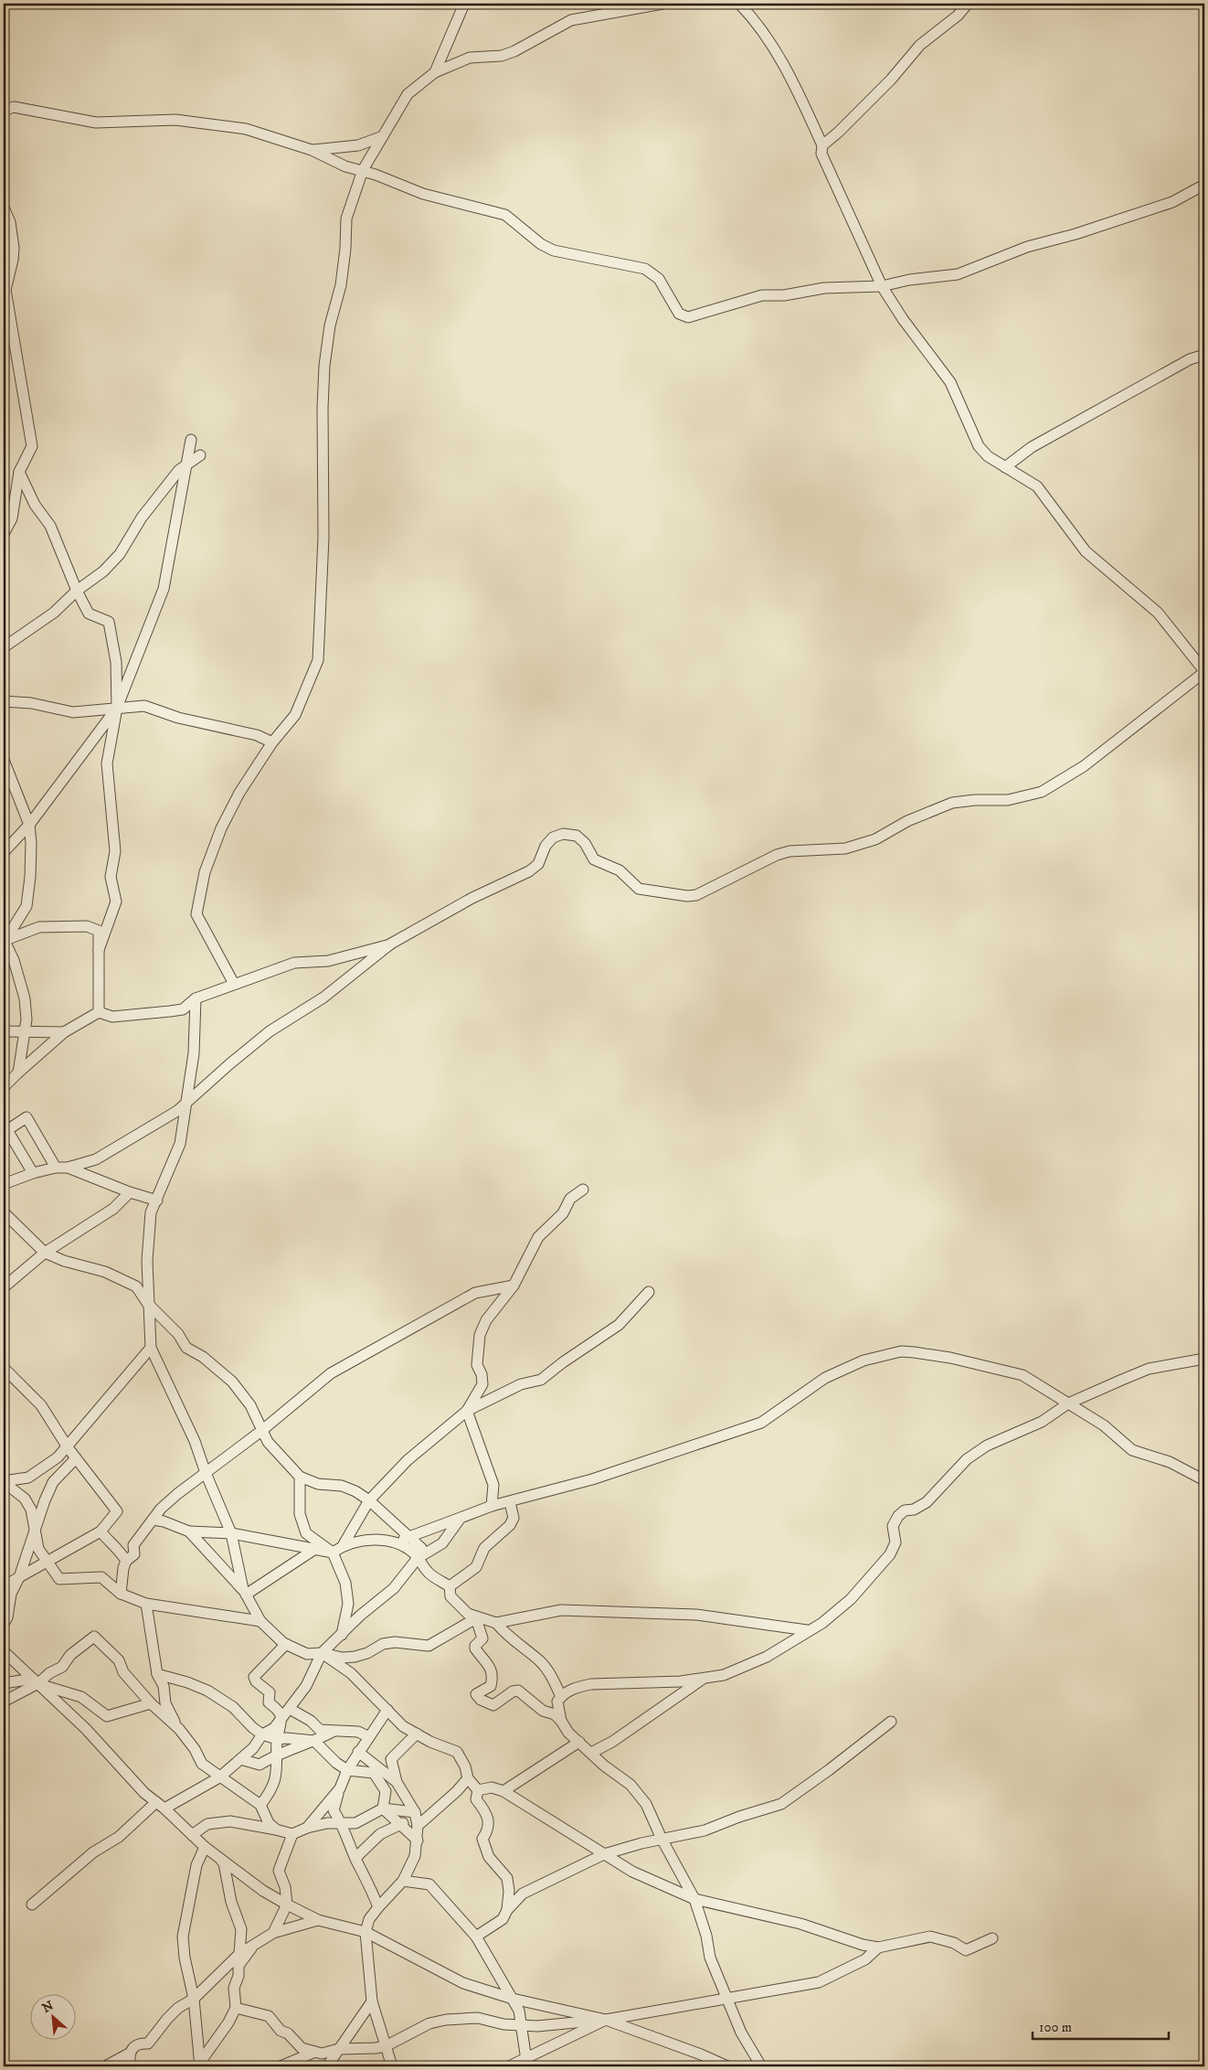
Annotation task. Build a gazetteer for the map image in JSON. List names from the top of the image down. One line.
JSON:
{"scale_bar":"100 m","north":"top left"}
